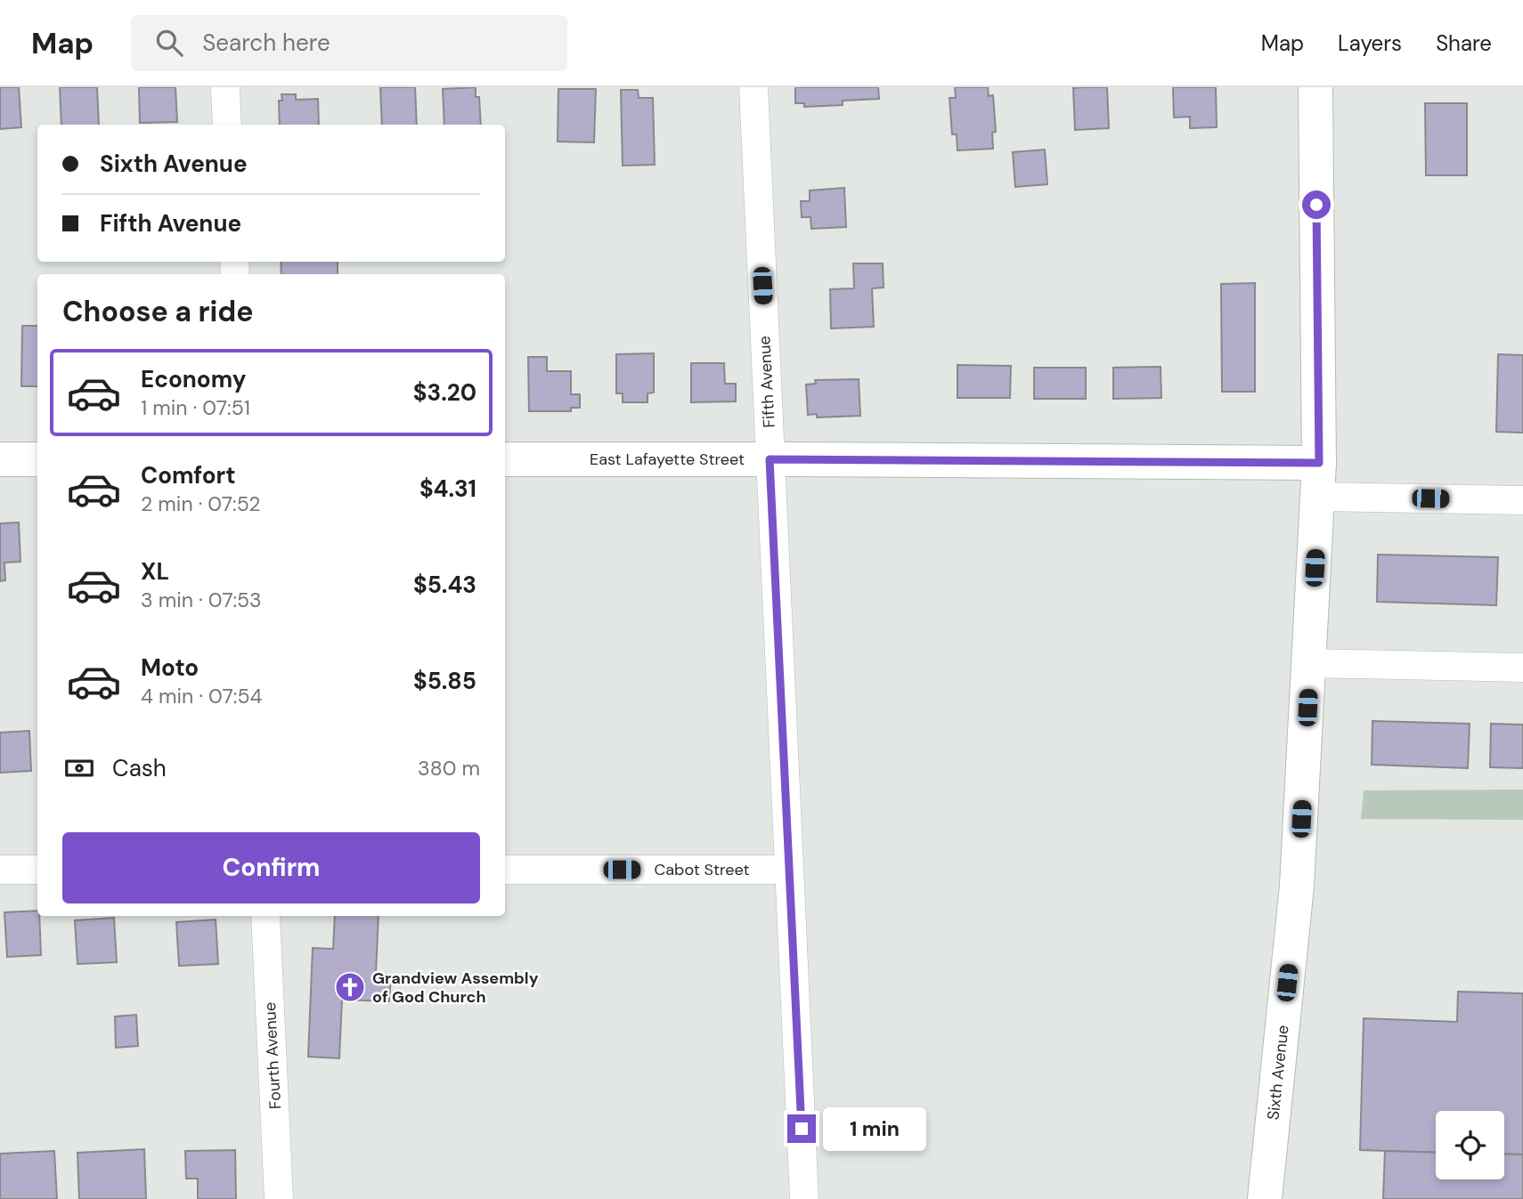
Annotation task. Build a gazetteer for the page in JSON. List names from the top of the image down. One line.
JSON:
{"streets":{"street":["Fifth Avenue","East Lafayette Street","Cabot Street","Fourth Avenue","Sixth Avenue"]},"crossings":[["Fifth Avenue","East Lafayette Street"],["Fifth Avenue","Cabot Street"],["East Lafayette Street","Sixth Avenue"]],"places":{"church":["Grandview Assembly of God Church"]},"page":{"header":"Map","search":"Search here","nav":["Map","Layers","Share"],"banner":["Sixth Avenue","Fifth Avenue"],"heading":"Choose a ride","list":[{"name":"Economy","note":"1 min · 07:51","value":"$3.20"},{"name":"Comfort","note":"2 min · 07:52","value":"$4.31"},{"name":"XL","note":"3 min · 07:53","value":"$5.43"},{"name":"Moto","note":"4 min · 07:54","value":"$5.85"}],"pay":["Cash","380 m"],"buttons":"Confirm","bubble":"1 min"}}
